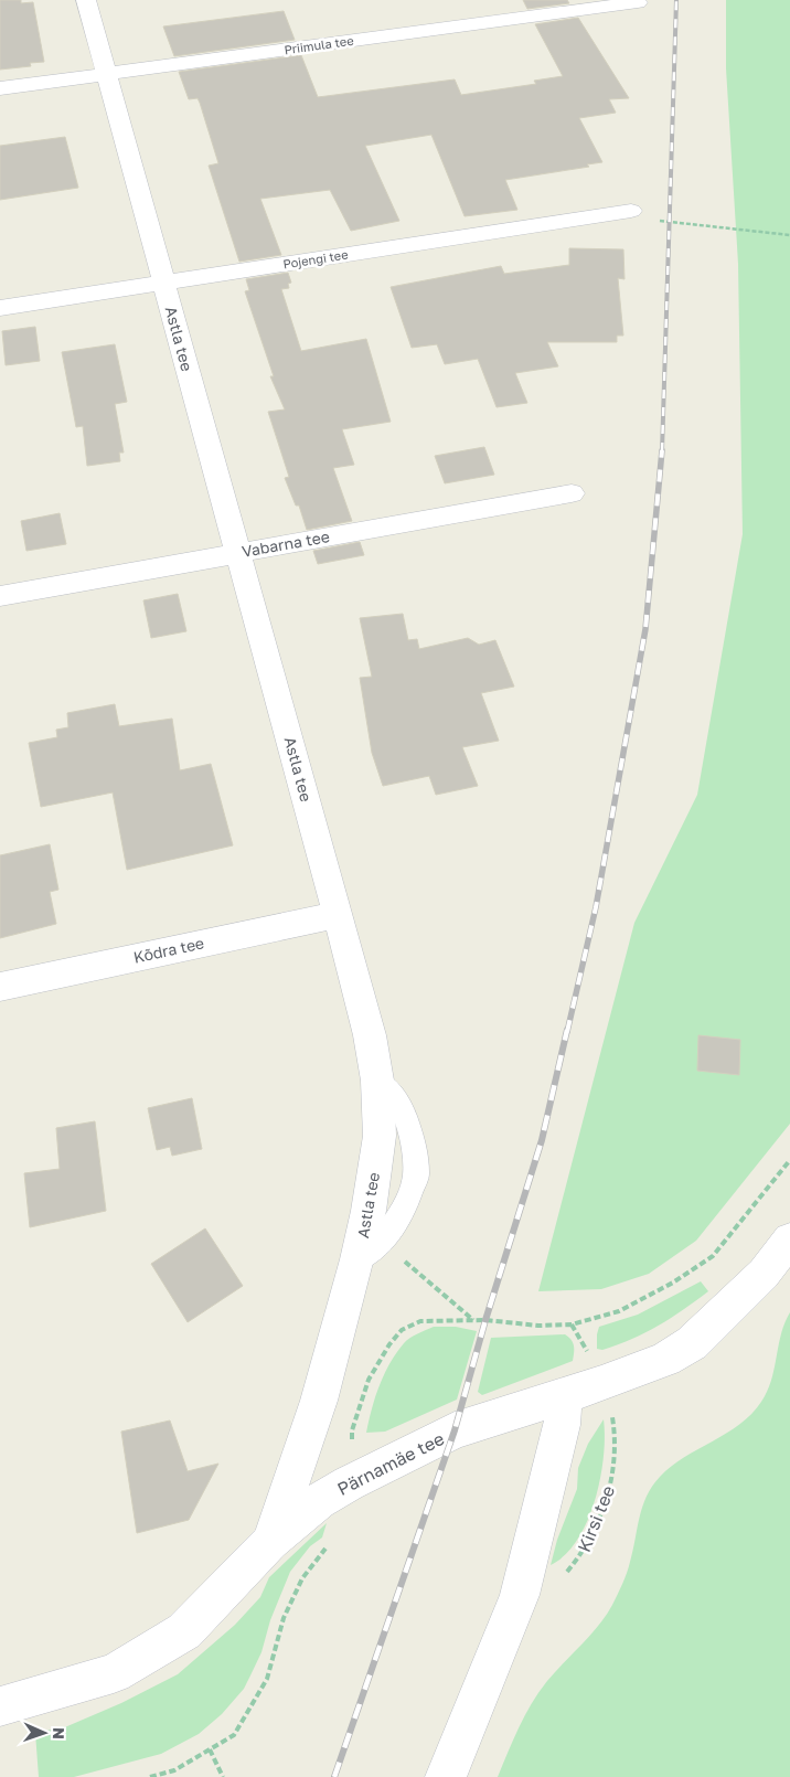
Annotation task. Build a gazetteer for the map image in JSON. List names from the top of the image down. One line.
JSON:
{"streets":{"street":["Priimula tee","Pojengi tee","Astla tee","Vabarna tee","Kõdra tee","Pärnamäe tee"],"path":["Kirsi tee"]},"crossings":[["Priimula tee","Astla tee"],["Pojengi tee","Astla tee"],["Astla tee","Vabarna tee"],["Astla tee","Kõdra tee"],["Astla tee","Pärnamäe tee"]],"north":"right"}
